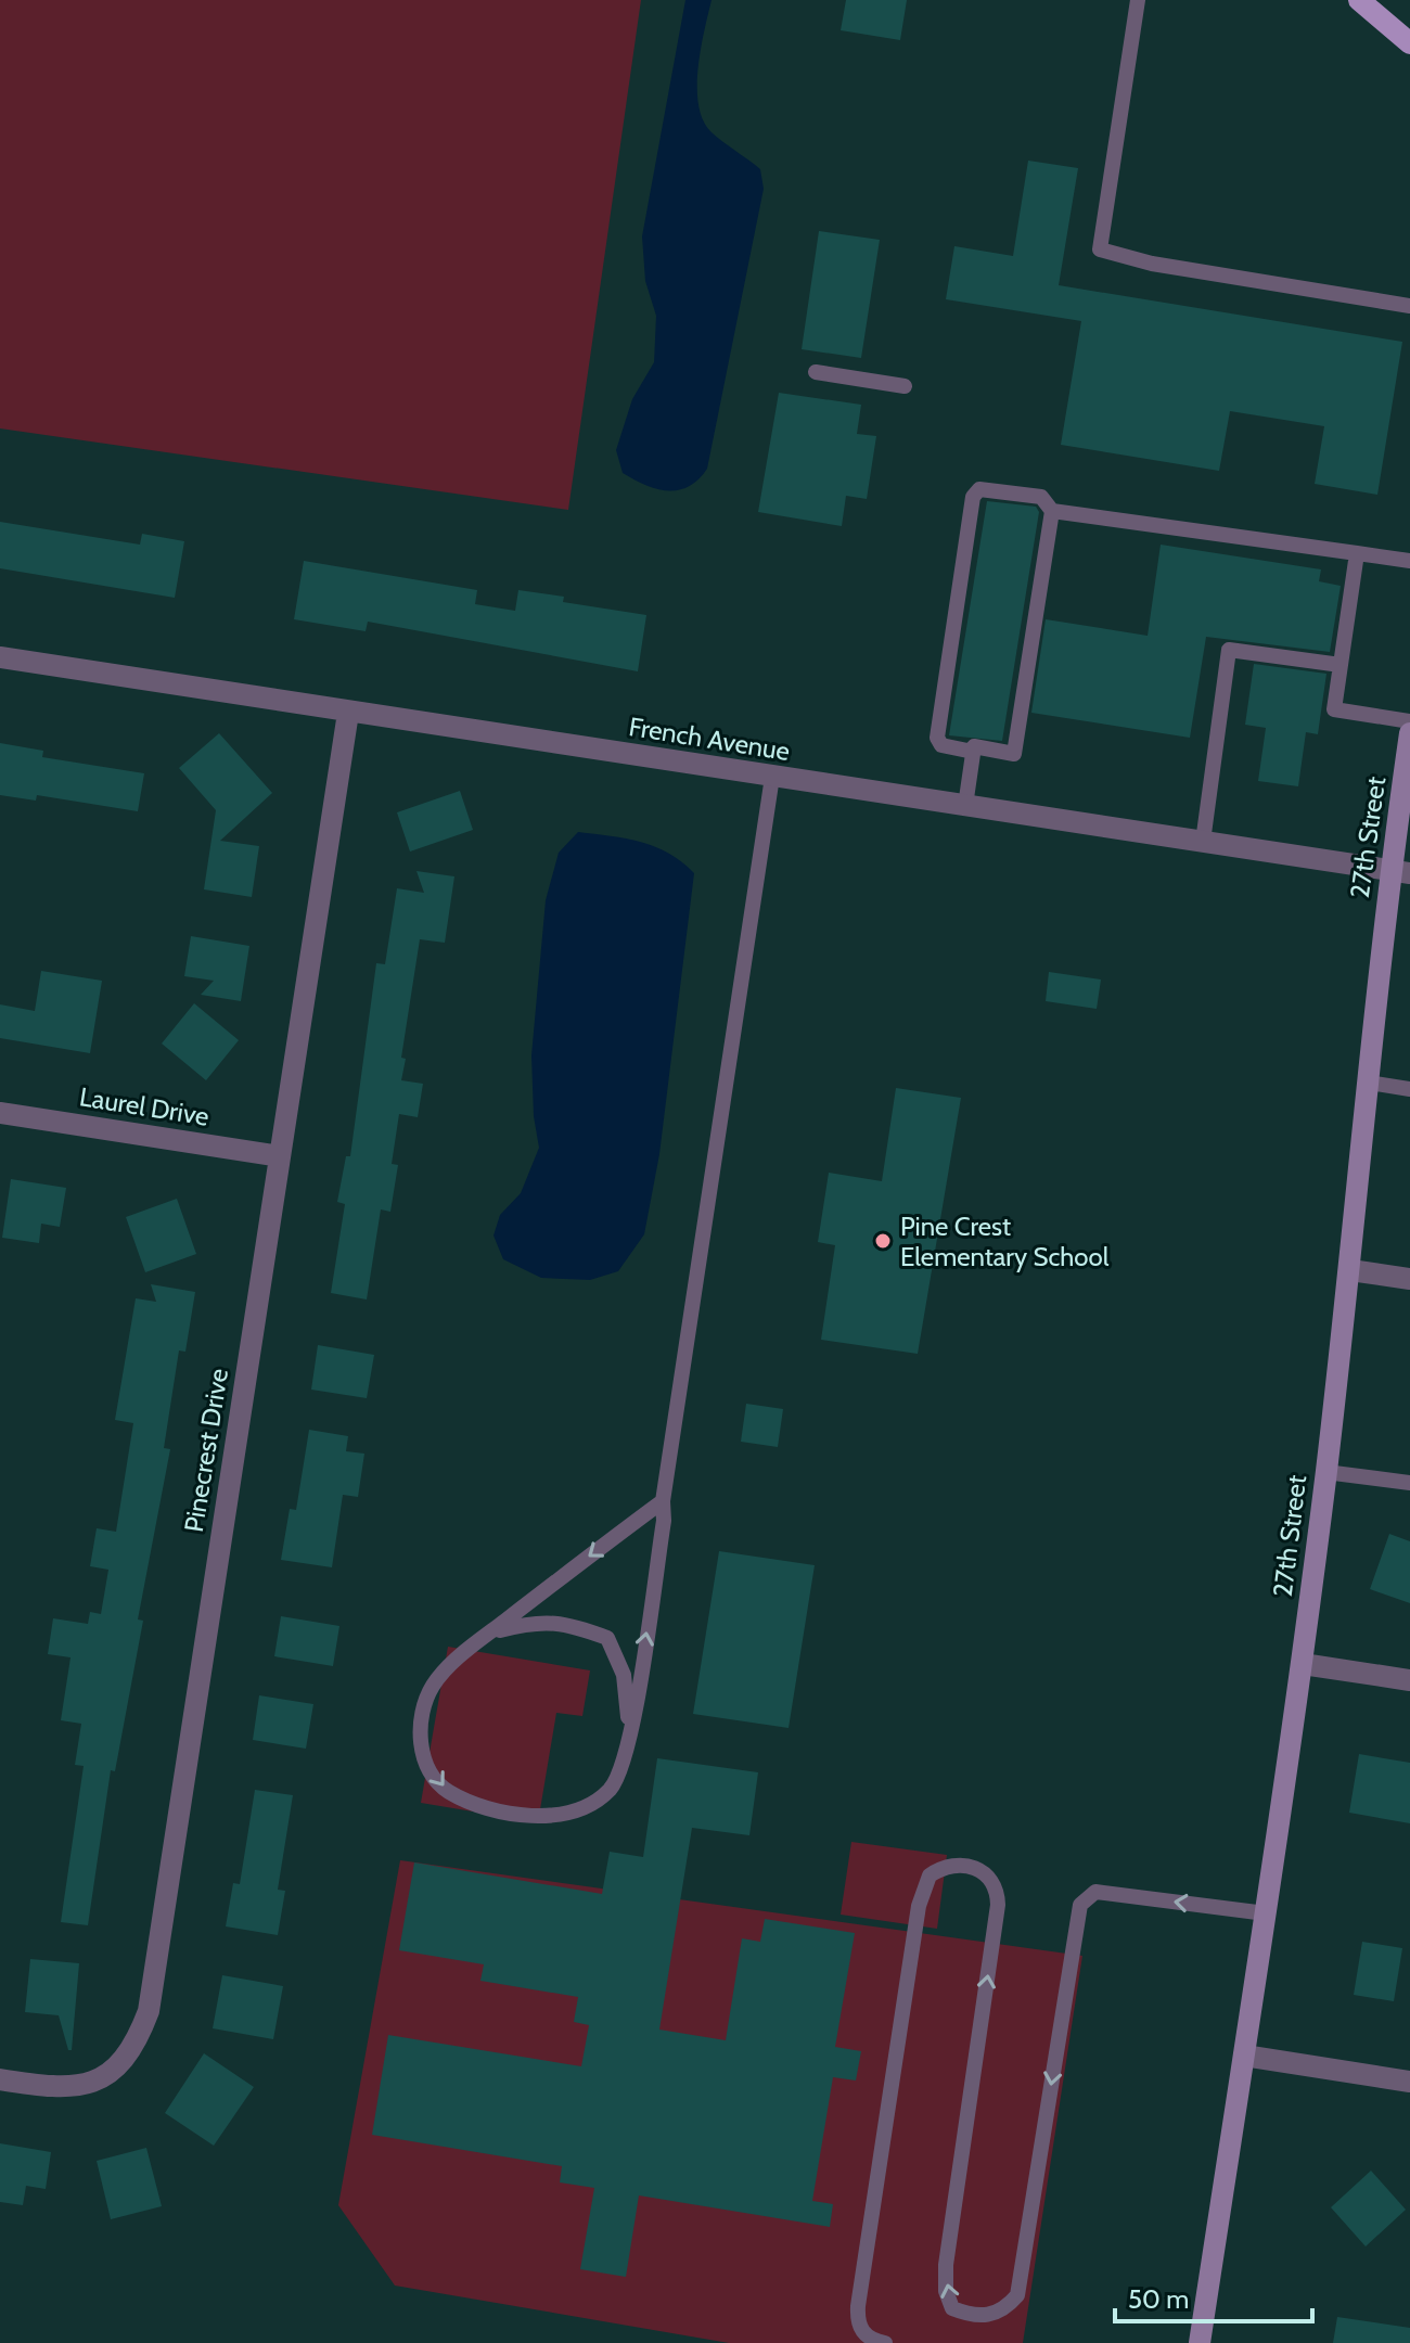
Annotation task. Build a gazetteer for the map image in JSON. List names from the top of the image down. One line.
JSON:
{"streets":{"main road":["27th Street"],"street":["French Avenue","Laurel Drive","Pinecrest Drive"]},"crossings":[["French Avenue","27th Street"],["French Avenue","Pinecrest Drive"],["Laurel Drive","Pinecrest Drive"]],"places":["Pine Crest Elementary School"],"scale_bar":"50 m"}
